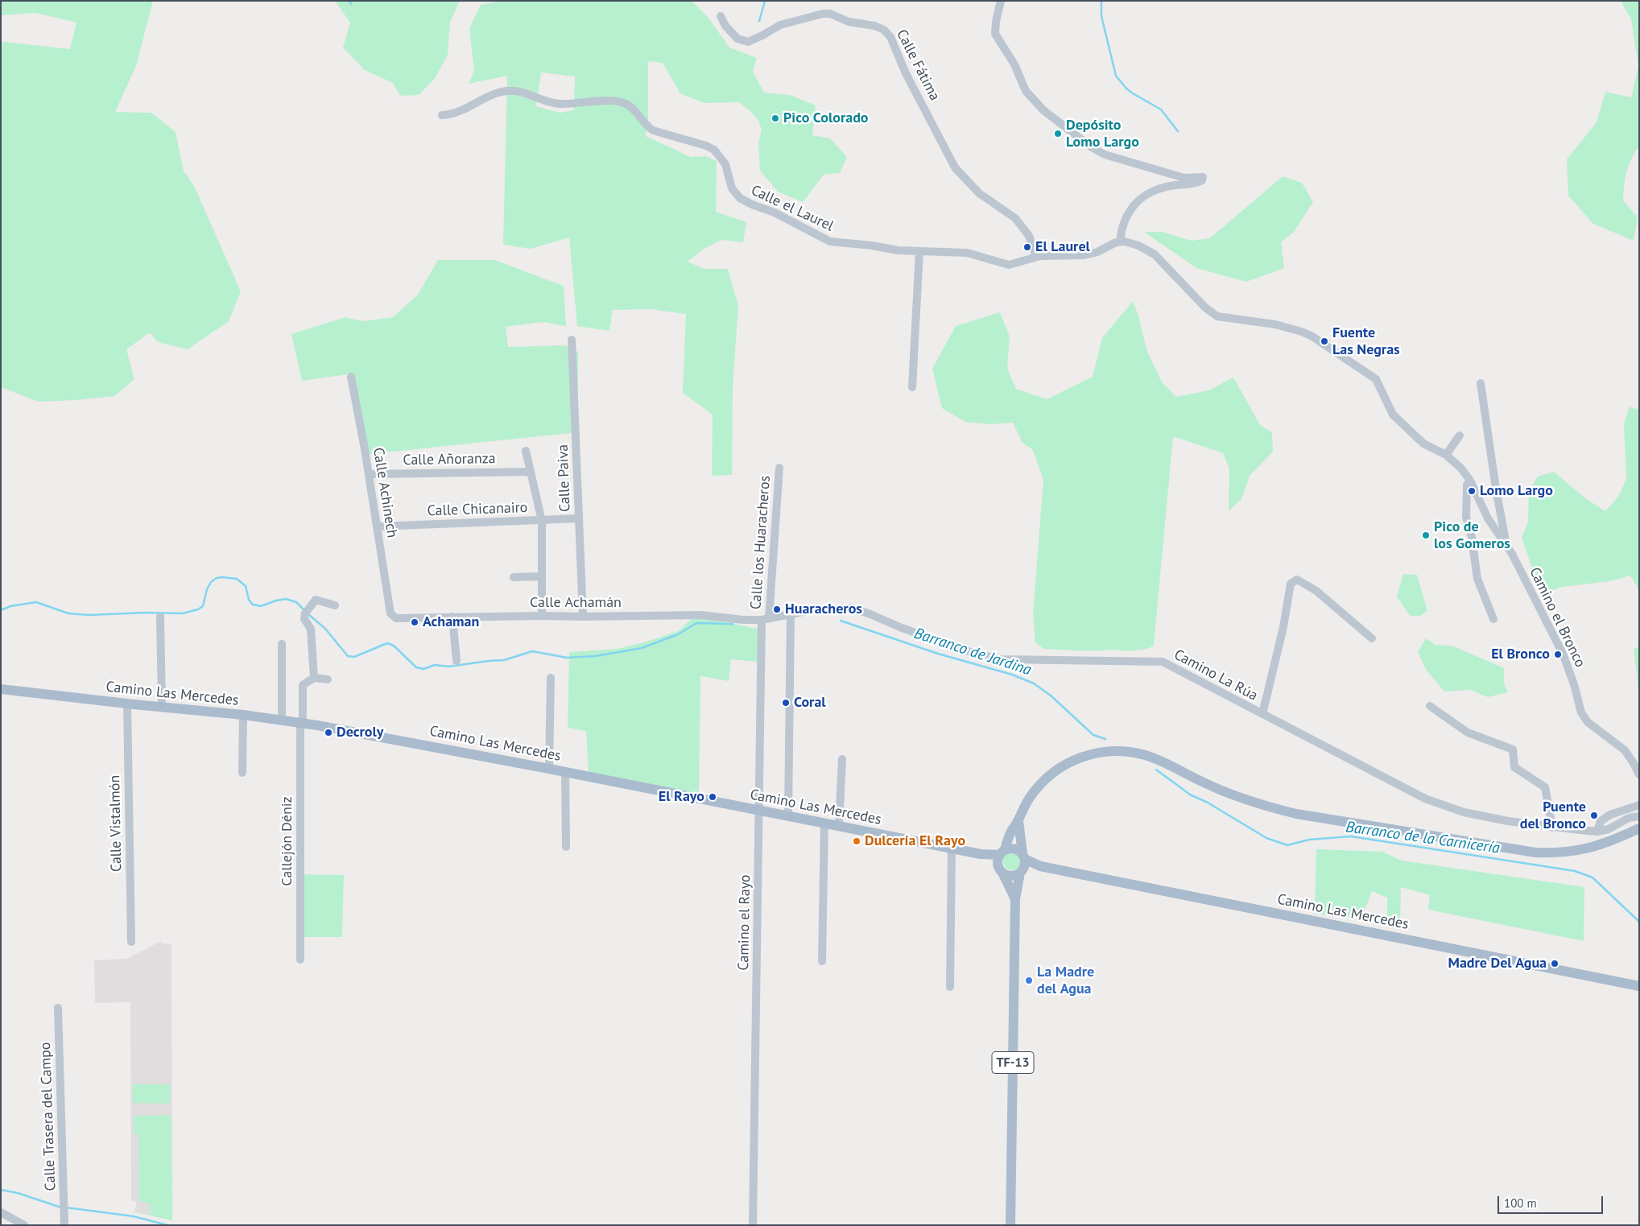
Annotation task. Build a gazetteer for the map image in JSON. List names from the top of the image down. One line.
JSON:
{"streets":{"main road":["Camino Las Mercedes","TF-13"],"street":["Calle Fátima","Calle el Laurel","Calle Añoranza","Calle Paiva","Calle Achinech","Calle Chicanairo","Calle los Huaracheros","Calle Achamán","Camino el Bronco","Camino La Rúa","Calle Vistalmón","Callejón Déniz","Camino el Rayo","Calle Trasera del Campo"]},"crossings":[["Calle Fátima","Calle el Laurel"],["Calle Añoranza","Calle Achinech"],["Calle Paiva","Calle Chicanairo"],["Calle Paiva","Calle Achamán"],["Calle Achinech","Calle Chicanairo"],["Calle Achinech","Calle Achamán"],["Calle los Huaracheros","Calle Achamán"],["Calle los Huaracheros","Camino La Rúa"],["Calle los Huaracheros","Camino el Rayo"],["Calle Achamán","Camino La Rúa"],["Calle Achamán","Camino el Rayo"],["Camino La Rúa","Camino el Rayo"],["Camino Las Mercedes","Calle Vistalmón"],["Camino Las Mercedes","Callejón Déniz"],["Camino Las Mercedes","Camino el Rayo"],["Camino Las Mercedes","TF-13"]],"water":["Barranco de Jardina","Barranco de la Carnicería"],"places":["Pico Colorado","Depósito Lomo Largo","El Laurel","Fuente Las Negras","Lomo Largo","Pico de los Gomeros","Huaracheros","Achaman","El Bronco","Coral","Decroly","El Rayo","Puente del Bronco","Dulcería El Rayo","Madre Del Agua","La Madre del Agua"],"scale_bar":"100 m"}
